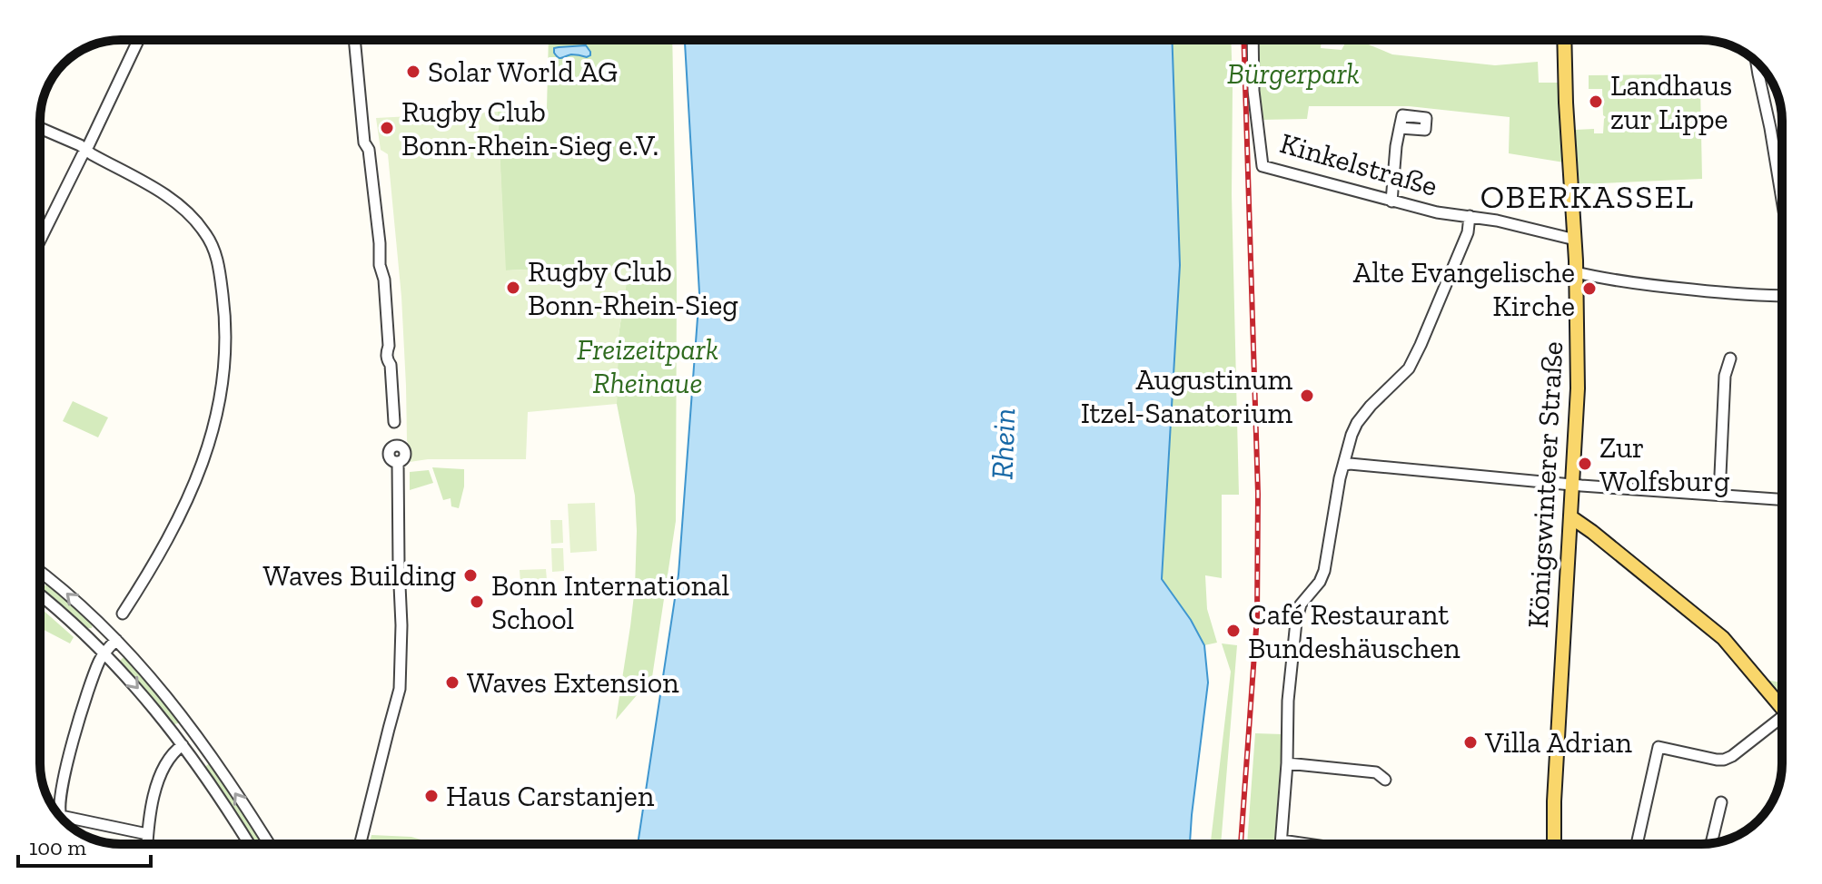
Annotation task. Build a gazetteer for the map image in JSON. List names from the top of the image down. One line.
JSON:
{"streets":{"main road":["Königswinterer Straße"],"street":["Kinkelstraße"]},"crossings":[["Kinkelstraße","Königswinterer Straße"]],"districts":["OBERKASSEL"],"water":["Rhein"],"parks":["Bürgerpark","Freizeitpark Rheinaue"],"places":["Solar World AG","Landhaus zur Lippe","Rugby Club Bonn-Rhein-Sieg e.V.","Rugby Club Bonn-Rhein-Sieg","Alte Evangelische Kirche","Augustinum Itzel-Sanatorium","Zur Wolfsburg","Waves Building","Bonn International School","Café Restaurant Bundeshäuschen","Waves Extension","Villa Adrian","Haus Carstanjen"],"scale_bar":"100 m"}
